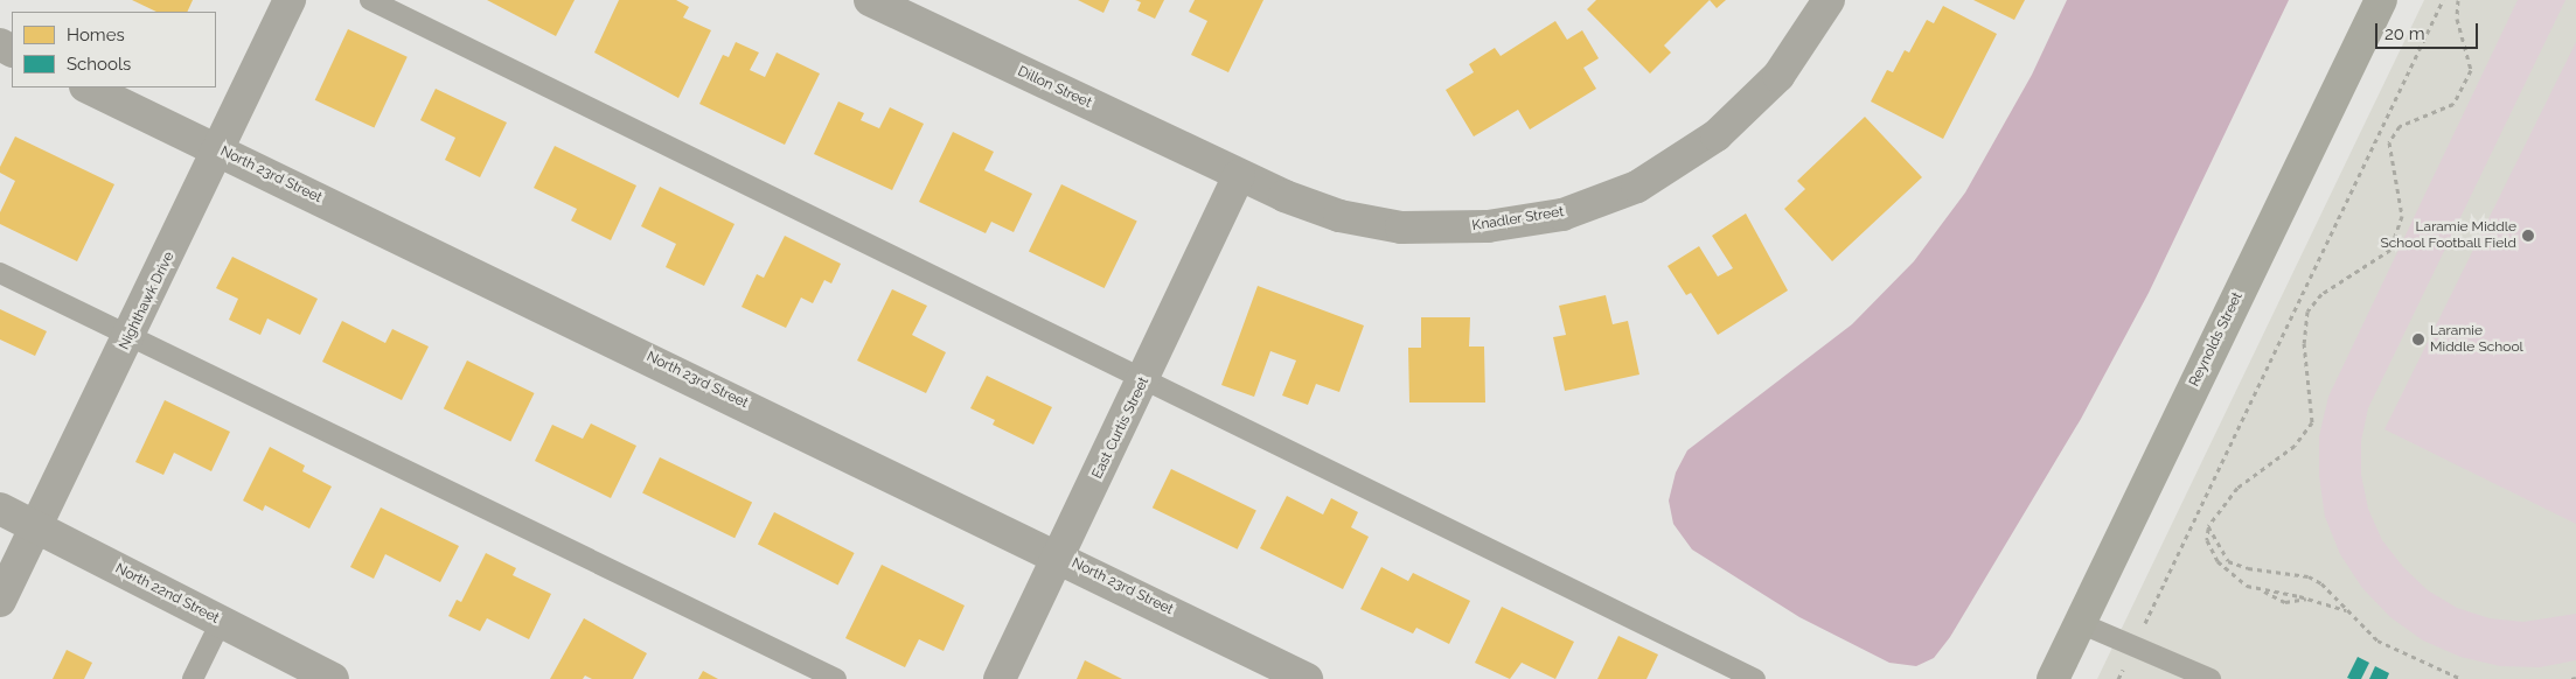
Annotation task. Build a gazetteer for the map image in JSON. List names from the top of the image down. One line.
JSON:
{"streets":{"main road":["Reynolds Street"],"street":["Dillon Street","North 23rd Street","Knadler Street","Nighthawk Drive","East Curtis Street","North 22nd Street"]},"crossings":[["Dillon Street","Knadler Street"],["Dillon Street","East Curtis Street"],["North 23rd Street","Nighthawk Drive"],["North 23rd Street","East Curtis Street"],["Knadler Street","East Curtis Street"],["Nighthawk Drive","North 22nd Street"]],"places":["Laramie Middle School Football Field","Laramie Middle School"],"legend":["Homes","Schools"],"scale_bar":"20 m"}
